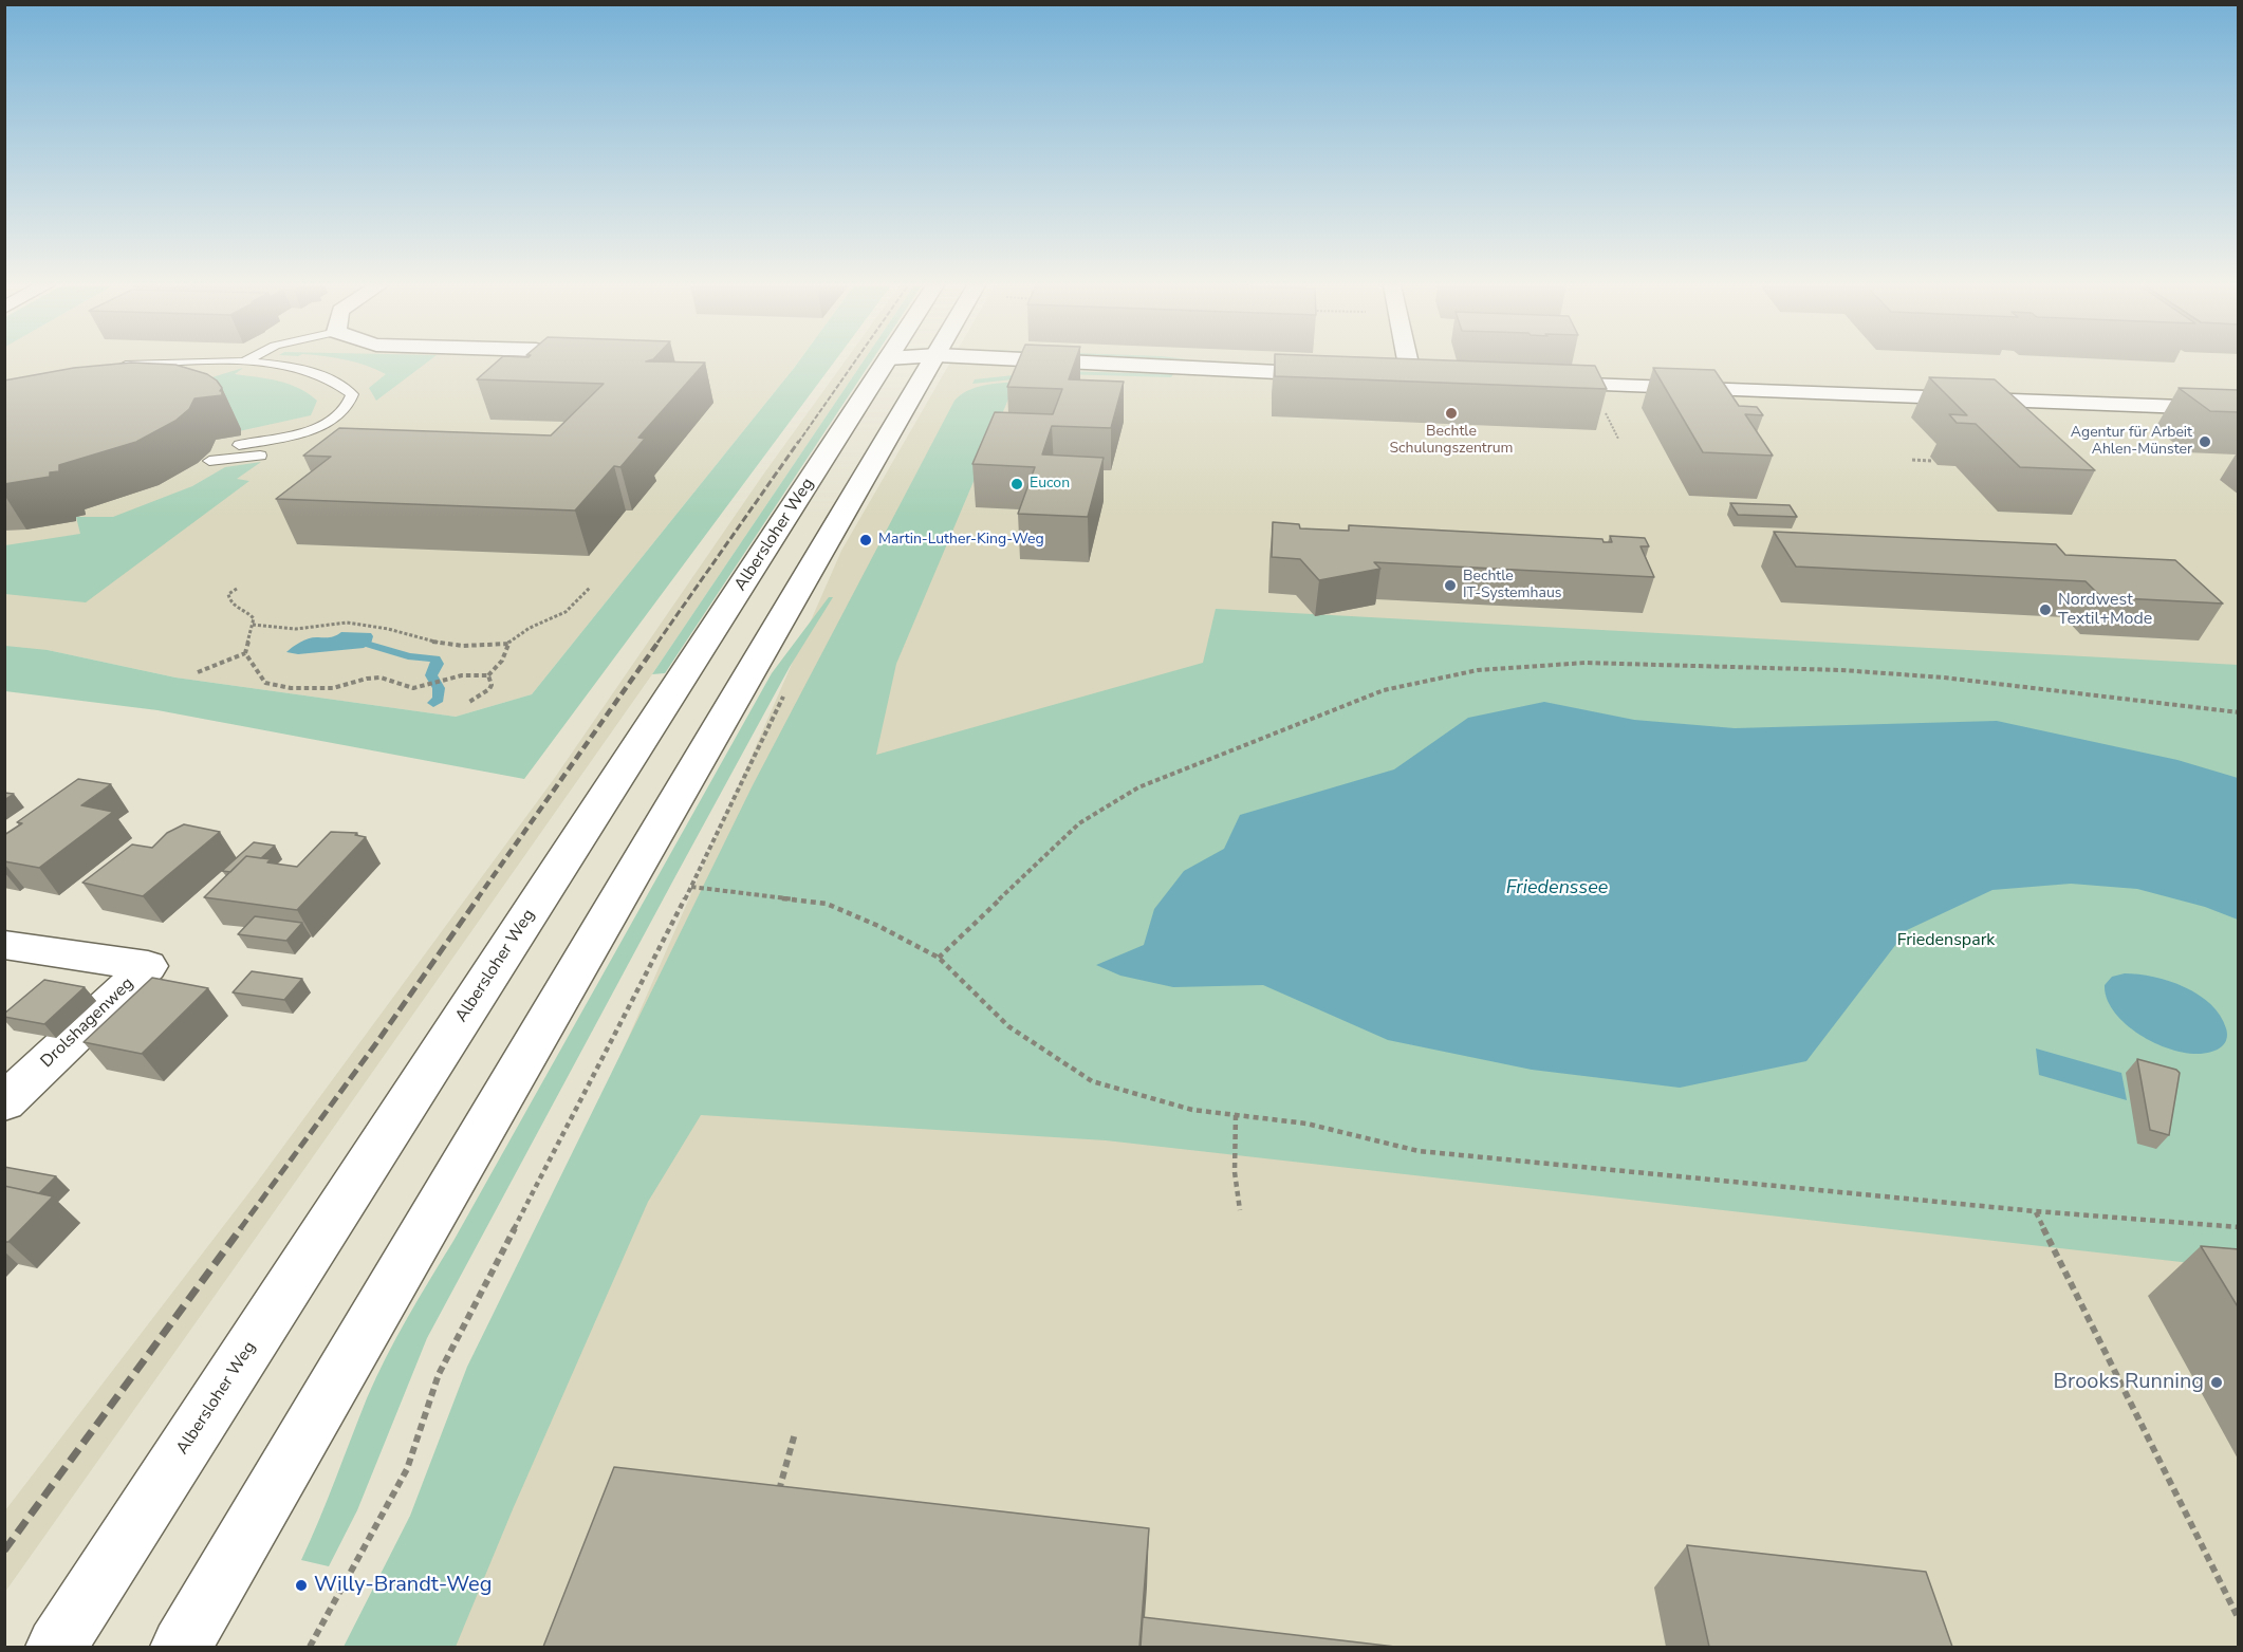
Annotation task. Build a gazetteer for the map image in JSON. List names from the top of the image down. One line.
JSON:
{"streets":{"main road":["Albersloher Weg","Drolshagenweg"]},"water":["Friedenssee"],"parks":["Friedenspark"],"places":["Bechtle Schulungszentrum","Agentur für Arbeit Ahlen-Münster","Eucon","Martin-Luther-King-Weg","Bechtle IT-Systemhaus","Nordwest Textil+Mode","Brooks Running","Willy-Brandt-Weg"]}
